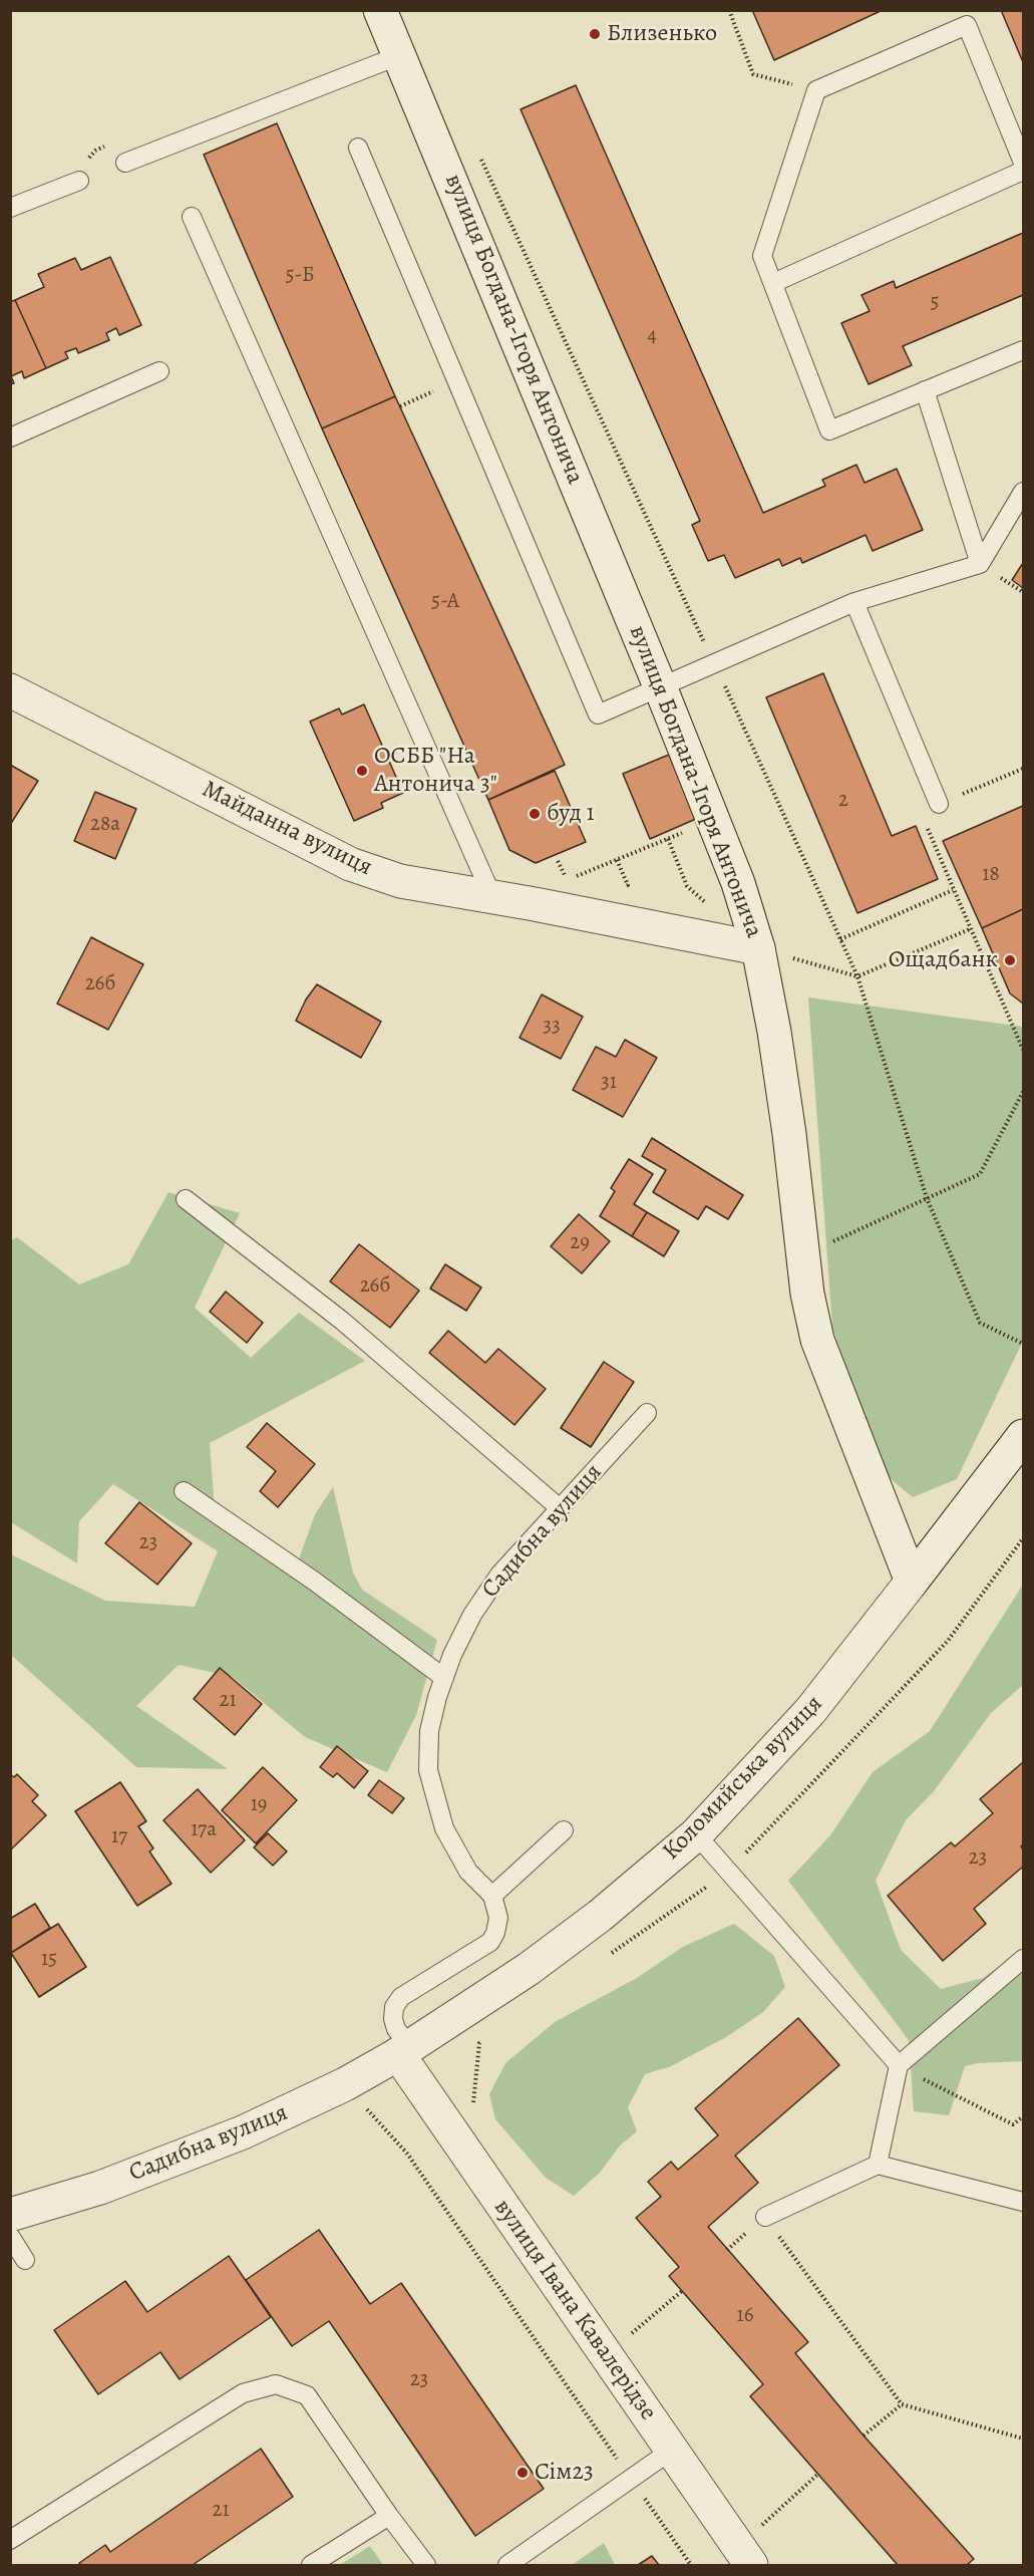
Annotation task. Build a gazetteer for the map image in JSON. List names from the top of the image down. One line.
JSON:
{"streets":{"street":["вулиця Богдана-Ігоря Антонича","Майданна вулиця","Садибна вулиця","Коломийська вулиця","вулиця Івана Кавалерідзе"]},"crossings":[["вулиця Богдана-Ігоря Антонича","Майданна вулиця"],["вулиця Богдана-Ігоря Антонича","Коломийська вулиця"],["Садибна вулиця","Коломийська вулиця"],["Садибна вулиця","вулиця Івана Кавалерідзе"],["Коломийська вулиця","вулиця Івана Кавалерідзе"]],"places":["Близенько","ОСББ \"На Антонича 3\"","буд 1","Ощадбанк","Сім23"],"house_numbers":["5-Б","5","4","5-А","2","28а","18","26б","33","31","29","26б","23","21","19","17а","17","23","15","16","23","21"]}
